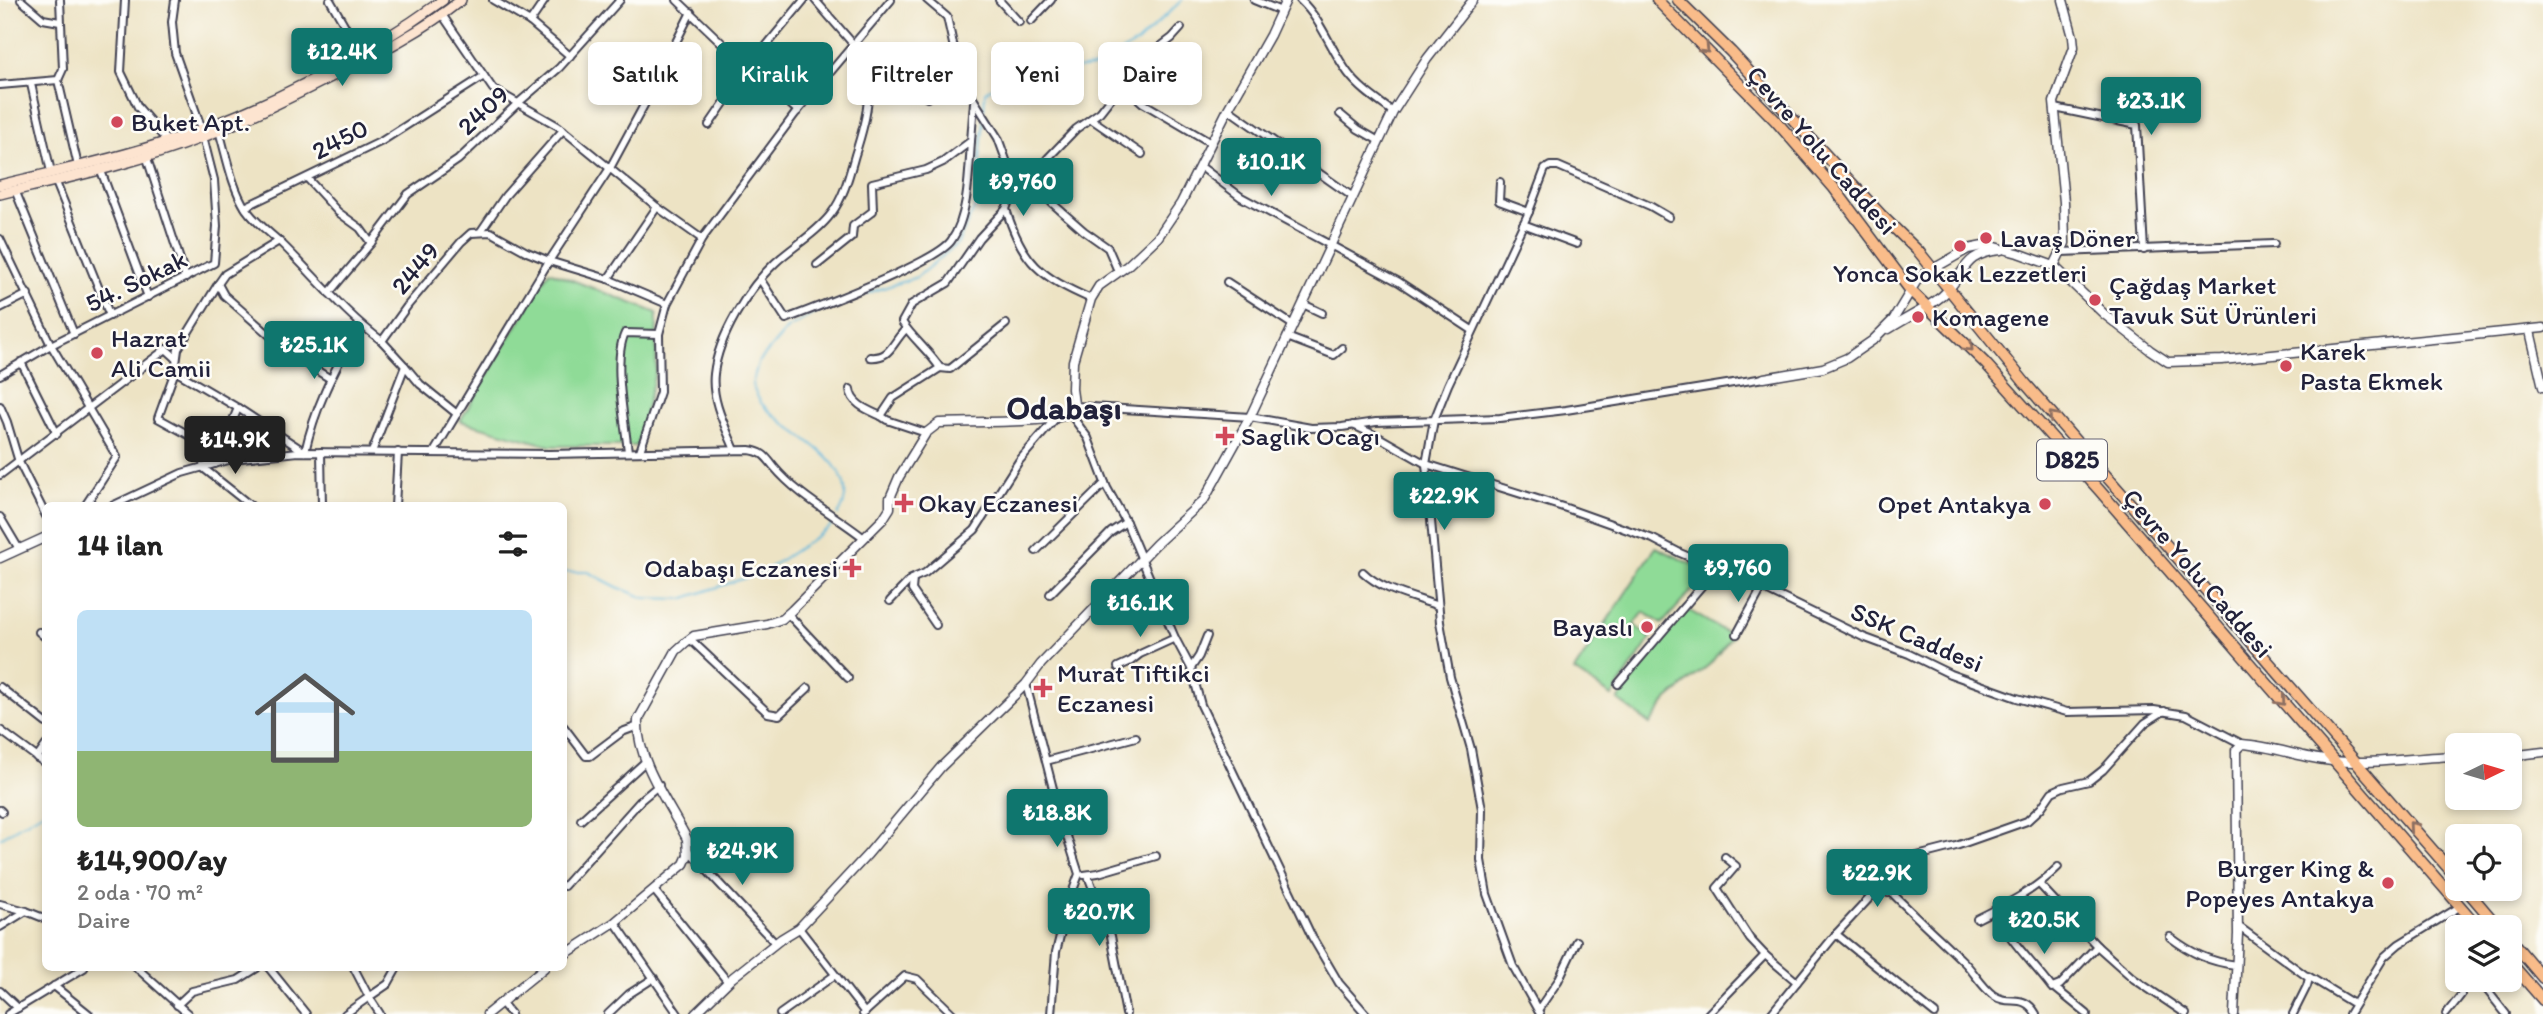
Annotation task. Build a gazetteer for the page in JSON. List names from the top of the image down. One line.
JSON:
{"streets":{"highway":["Çevre Yolu Caddesi","D825"],"street":["2409","2450","2449","54. Sokak","SSK Caddesi"]},"districts":["Odabaşı"],"places":{"other":["Buket Apt.","Lavaş Döner","Yonca Sokak Lezzetleri","Çağdaş Market Tavuk Süt Ürünleri","Komagene","Hazrat Ali Camii","Karek Pasta Ekmek","Opet Antakya","Bayaslı","Burger King & Popeyes Antakya"],"health":["Saglık Ocagı","Okay Eczanesi","Odabaşı Eczanesi","Murat Tiftikci Eczanesi"]},"north":"right","page":{"price":["₺12.4K","₺23.1K","₺10.1K","₺9,760","₺25.1K","₺14.9K","₺22.9K","₺9,760","₺16.1K","₺18.8K","₺24.9K","₺22.9K","₺20.7K","₺20.5K"],"chip":["Satılık","Kiralık","Filtreler","Yeni","Daire"],"heading":"14 ilan","list":[{"name":"₺14,900/ay","note":"2 oda · 70 m² · Daire"}]}}
